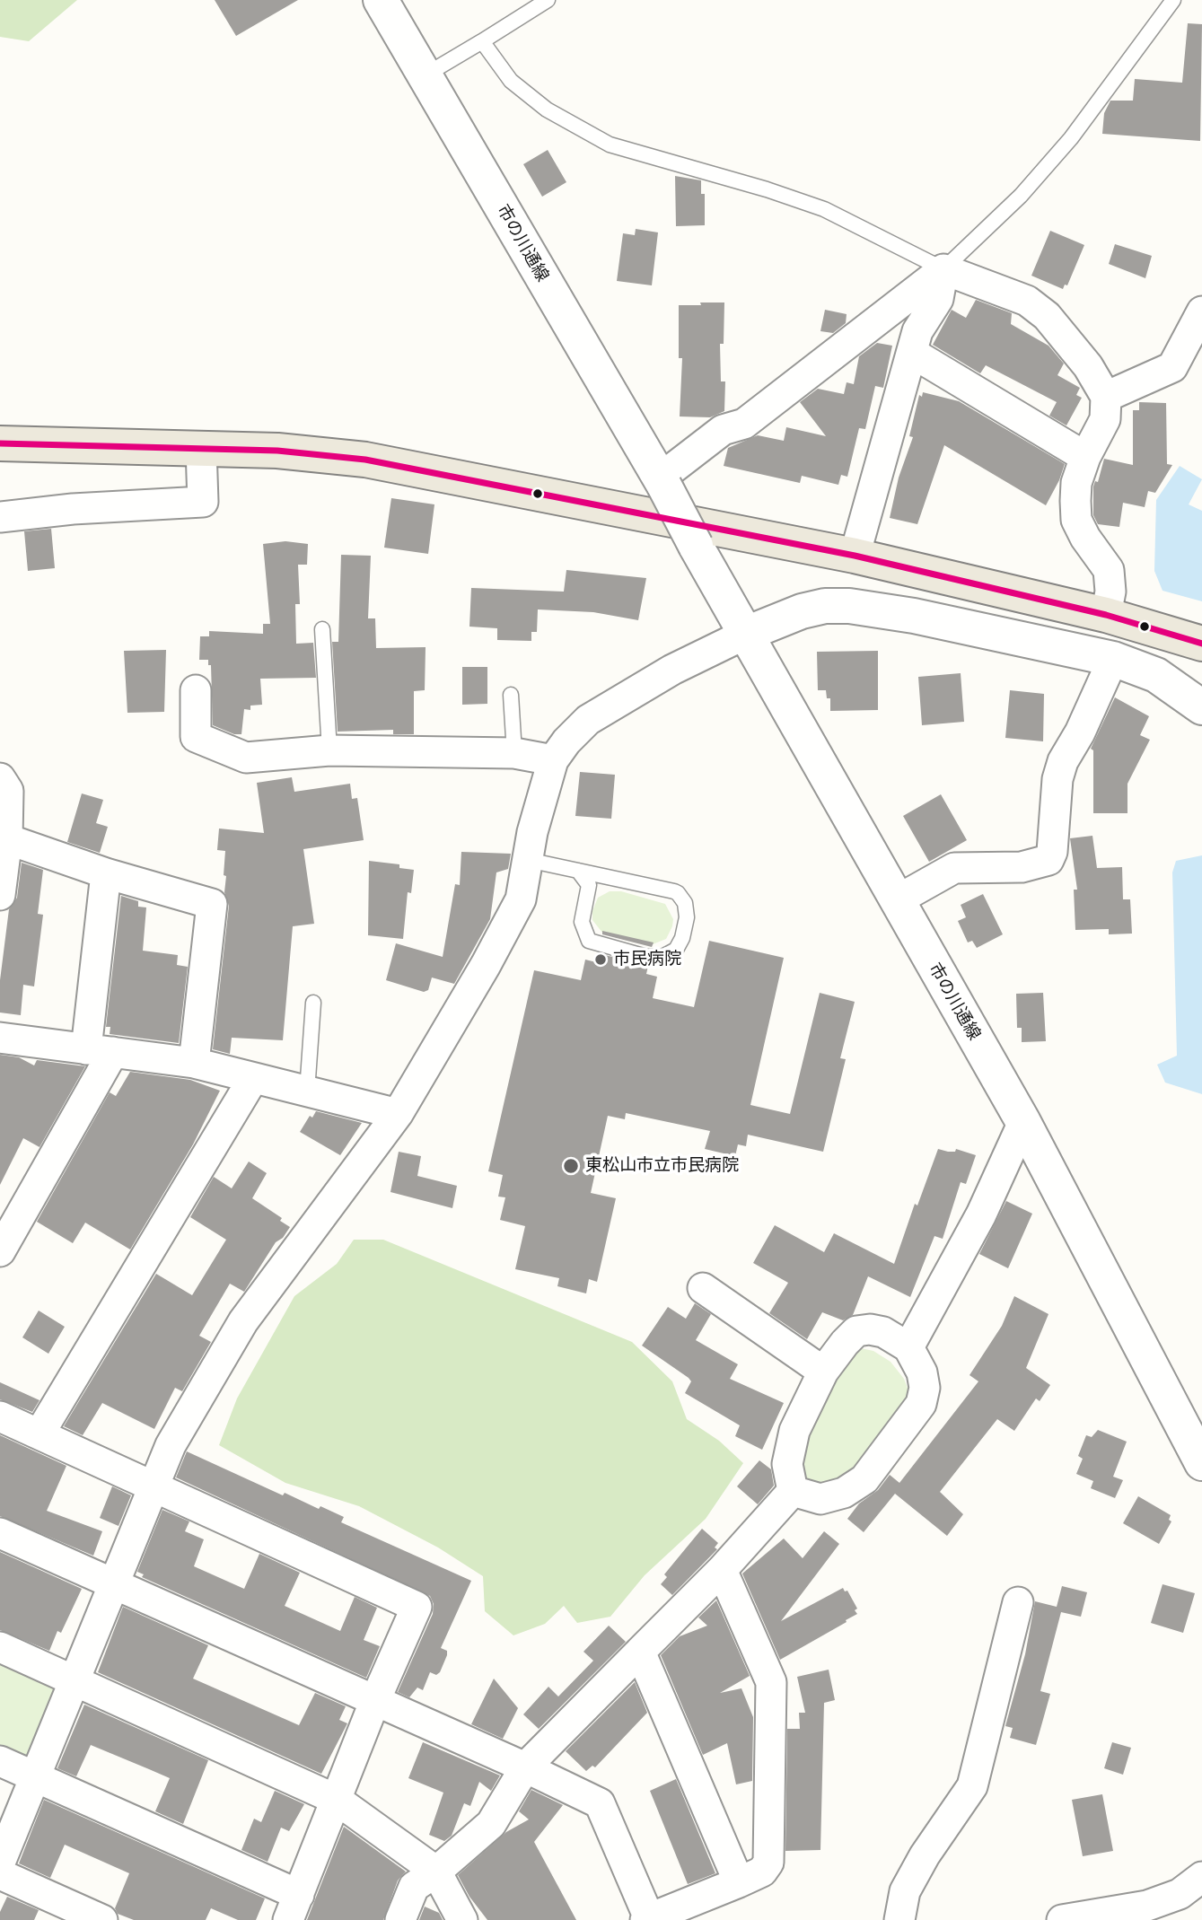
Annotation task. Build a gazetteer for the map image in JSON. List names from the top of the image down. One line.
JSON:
{"streets":{"street":["市の川通線"]},"places":["市民病院","東松山市立市民病院"]}
